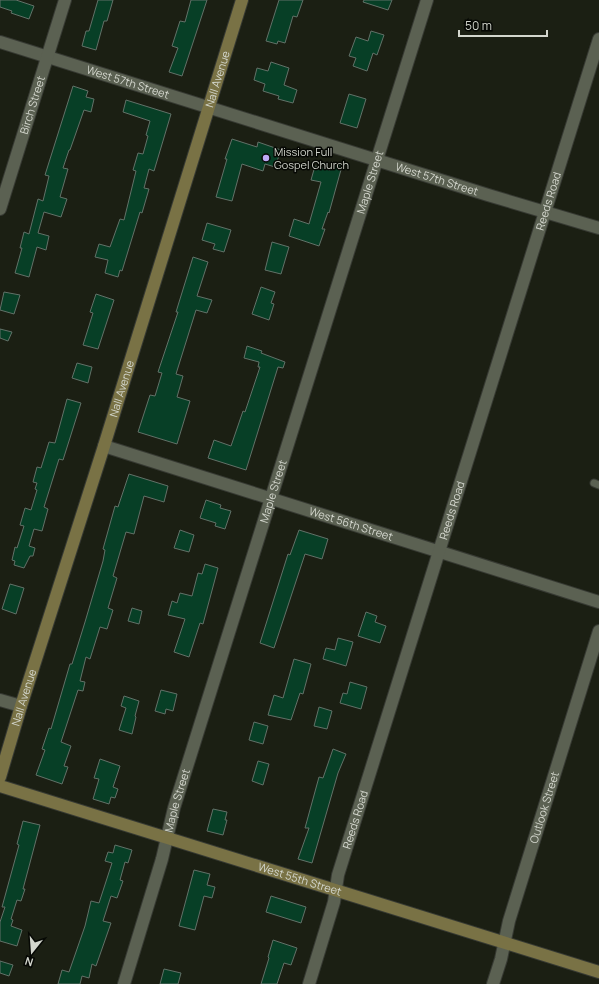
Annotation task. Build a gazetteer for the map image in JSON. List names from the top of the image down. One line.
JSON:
{"streets":{"street":["Nall Avenue","West 57th Street","Birch Street","Maple Street","Reeds Road","West 56th Street","Outlook Street","West 55th Street"]},"crossings":[["Nall Avenue","West 57th Street"],["Nall Avenue","West 56th Street"],["West 57th Street","Birch Street"],["West 57th Street","Maple Street"],["West 57th Street","Reeds Road"],["Maple Street","West 56th Street"],["Maple Street","West 55th Street"],["Reeds Road","West 56th Street"],["Reeds Road","West 55th Street"],["Outlook Street","West 55th Street"]],"places":["Mission Full Gospel Church"],"scale_bar":"50 m","north":"bottom"}
